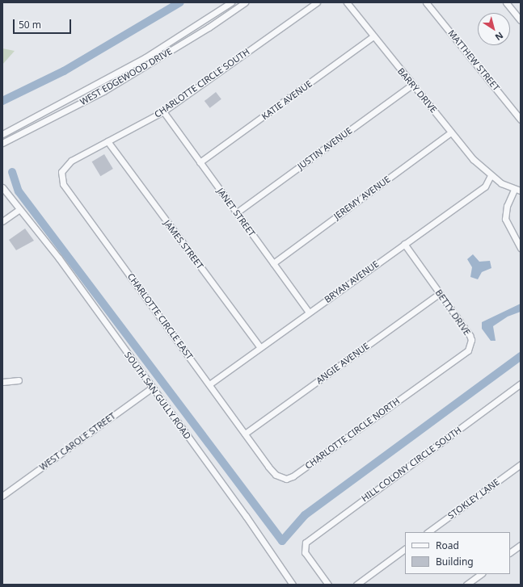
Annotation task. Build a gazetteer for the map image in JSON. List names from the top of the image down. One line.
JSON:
{"streets":{"street":["MATTHEW STREET","WEST EDGEWOOD DRIVE","CHARLOTTE CIRCLE SOUTH","BARRY DRIVE","KATIE AVENUE","JUSTIN AVENUE","JEREMY AVENUE","JANET STREET","JAMES STREET","BRYAN AVENUE","BETTY DRIVE","CHARLOTTE CIRCLE EAST","ANGIE AVENUE","SOUTH SAN GULLY ROAD","CHARLOTTE CIRCLE NORTH","WEST CAROLE STREET","HILL COLONY CIRCLE SOUTH","STOKLEY LANE"]},"crossings":[["CHARLOTTE CIRCLE SOUTH","JANET STREET"],["CHARLOTTE CIRCLE SOUTH","JAMES STREET"],["CHARLOTTE CIRCLE SOUTH","CHARLOTTE CIRCLE EAST"],["BARRY DRIVE","KATIE AVENUE"],["BARRY DRIVE","JUSTIN AVENUE"],["BARRY DRIVE","JEREMY AVENUE"],["BARRY DRIVE","BRYAN AVENUE"],["KATIE AVENUE","JANET STREET"],["JUSTIN AVENUE","JANET STREET"],["JEREMY AVENUE","JANET STREET"],["JANET STREET","BRYAN AVENUE"],["JAMES STREET","BRYAN AVENUE"],["BRYAN AVENUE","BETTY DRIVE"],["BRYAN AVENUE","CHARLOTTE CIRCLE EAST"],["BETTY DRIVE","ANGIE AVENUE"],["BETTY DRIVE","CHARLOTTE CIRCLE NORTH"],["CHARLOTTE CIRCLE EAST","ANGIE AVENUE"],["CHARLOTTE CIRCLE EAST","CHARLOTTE CIRCLE NORTH"],["SOUTH SAN GULLY ROAD","WEST CAROLE STREET"]],"legend":["Road","Building"],"scale_bar":"50 m","north":"bottom right"}
